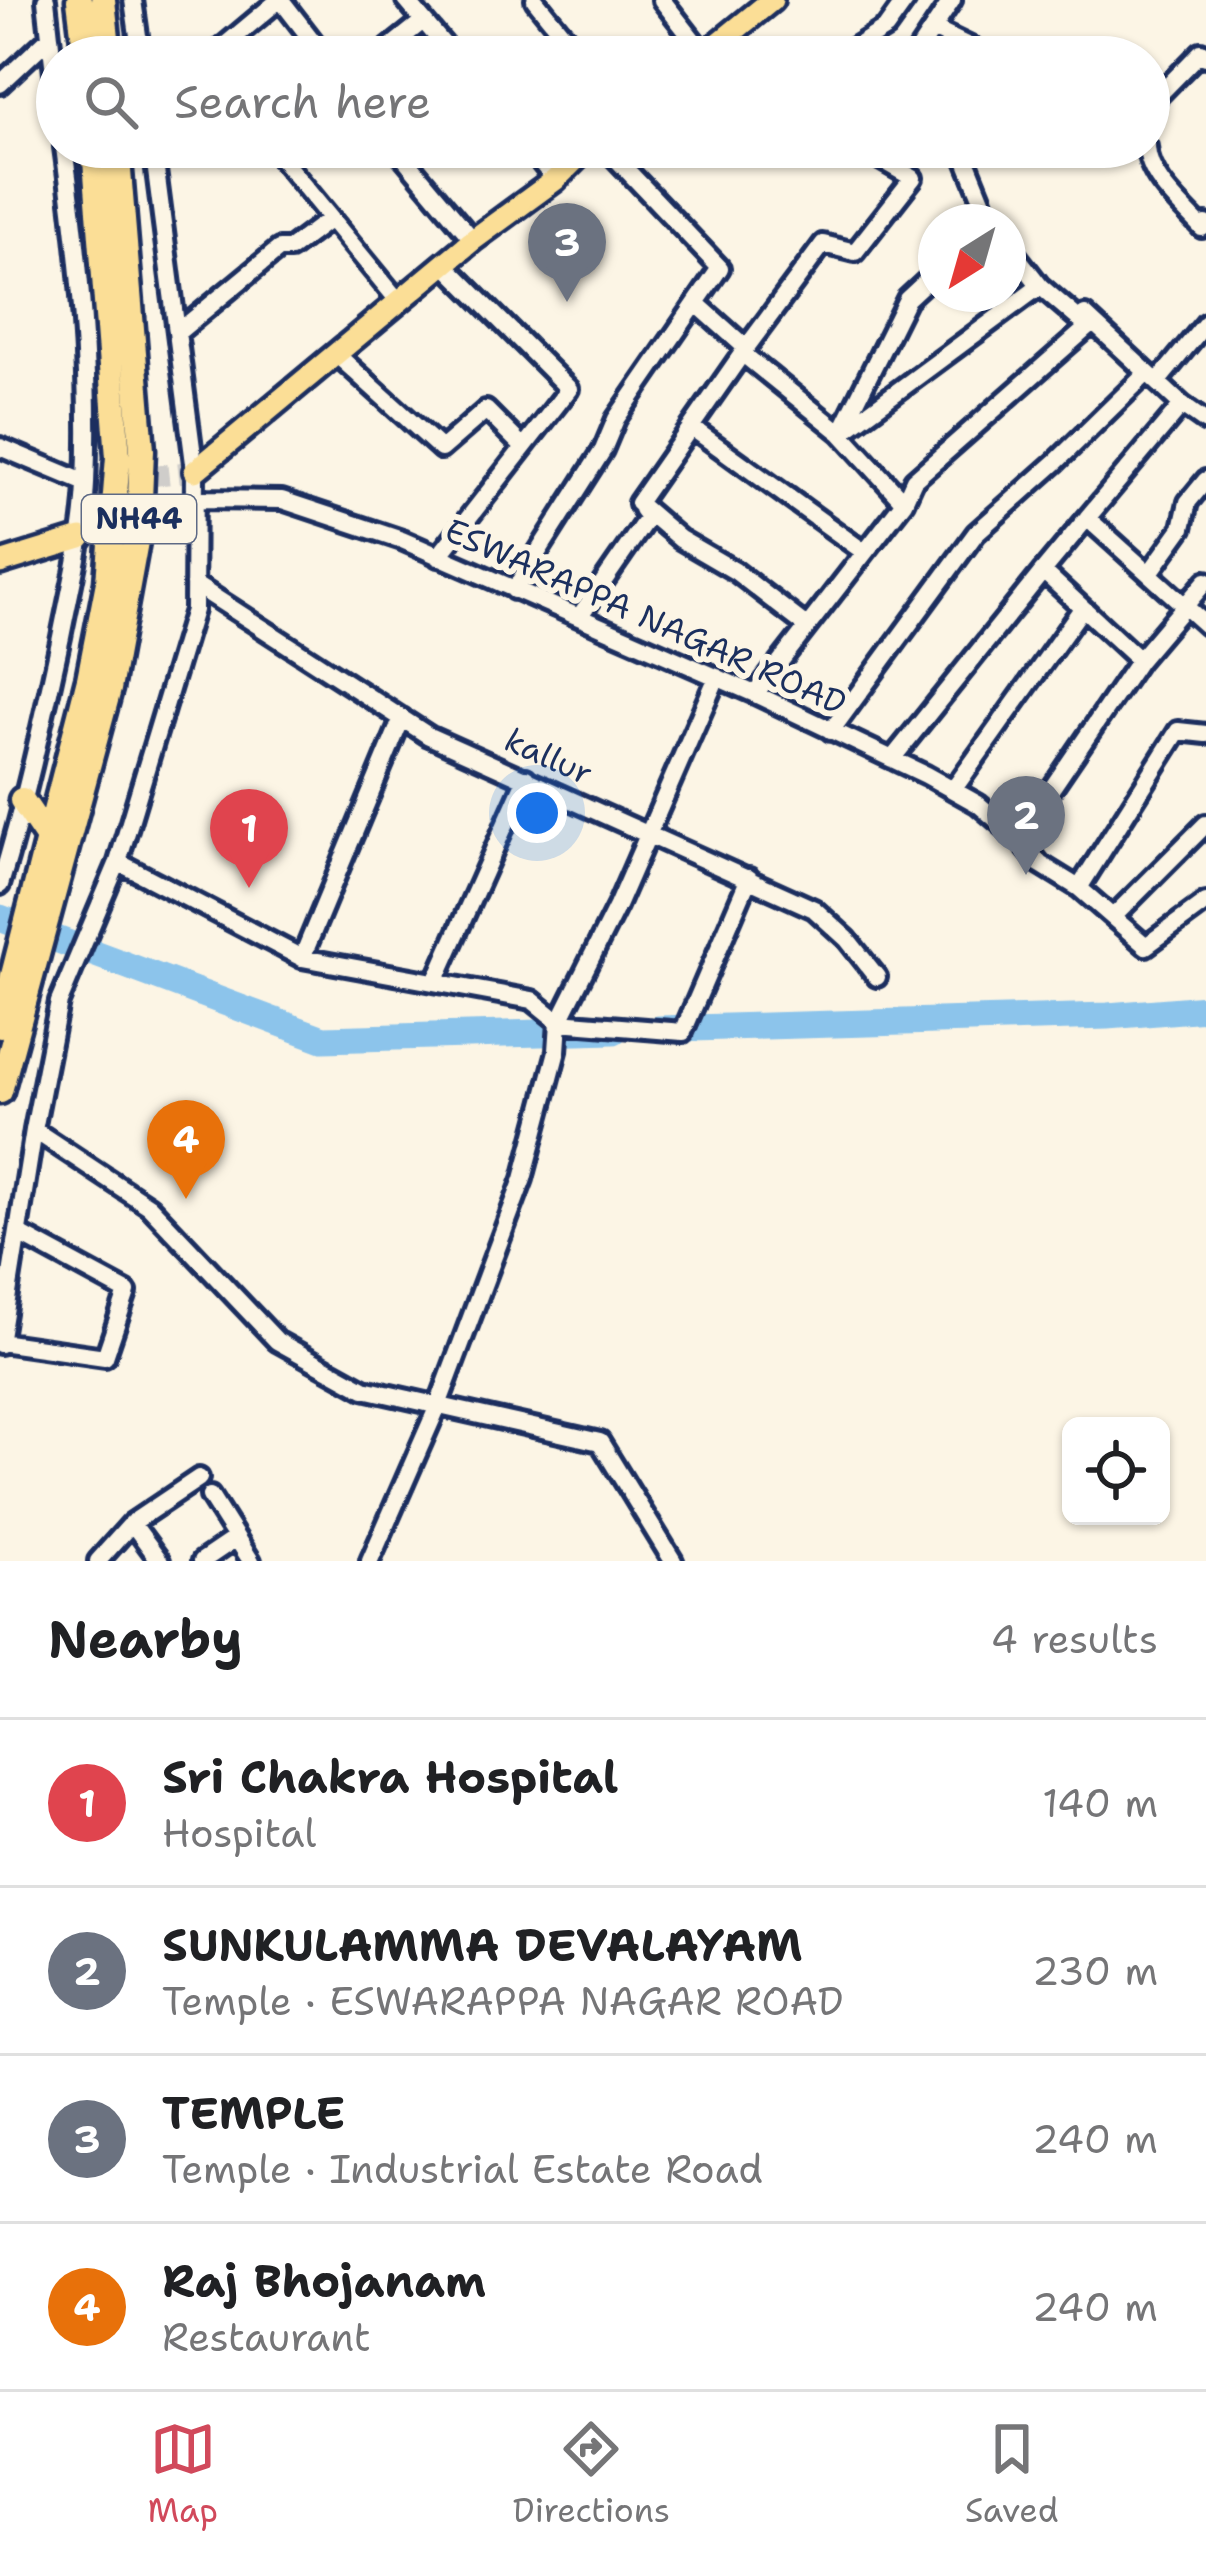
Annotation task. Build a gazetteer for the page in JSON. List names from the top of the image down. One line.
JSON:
{"streets":{"highway":["NH44"],"street":["ESWARAPPA NAGAR ROAD","kallur"]},"north":"bottom left","page":{"search":"Search here","pins":["3","2","1","4"],"heading":["Nearby","4 results"],"list":[{"mark":"1","name":"Sri Chakra Hospital","note":"Hospital","value":"140 m"},{"mark":"2","name":"SUNKULAMMA DEVALAYAM","note":"Temple · ESWARAPPA NAGAR ROAD","value":"230 m"},{"mark":"3","name":"TEMPLE","note":"Temple · Industrial Estate Road","value":"240 m"},{"mark":"4","name":"Raj Bhojanam","note":"Restaurant","value":"240 m"}],"nav":["Map","Directions","Saved"]}}
